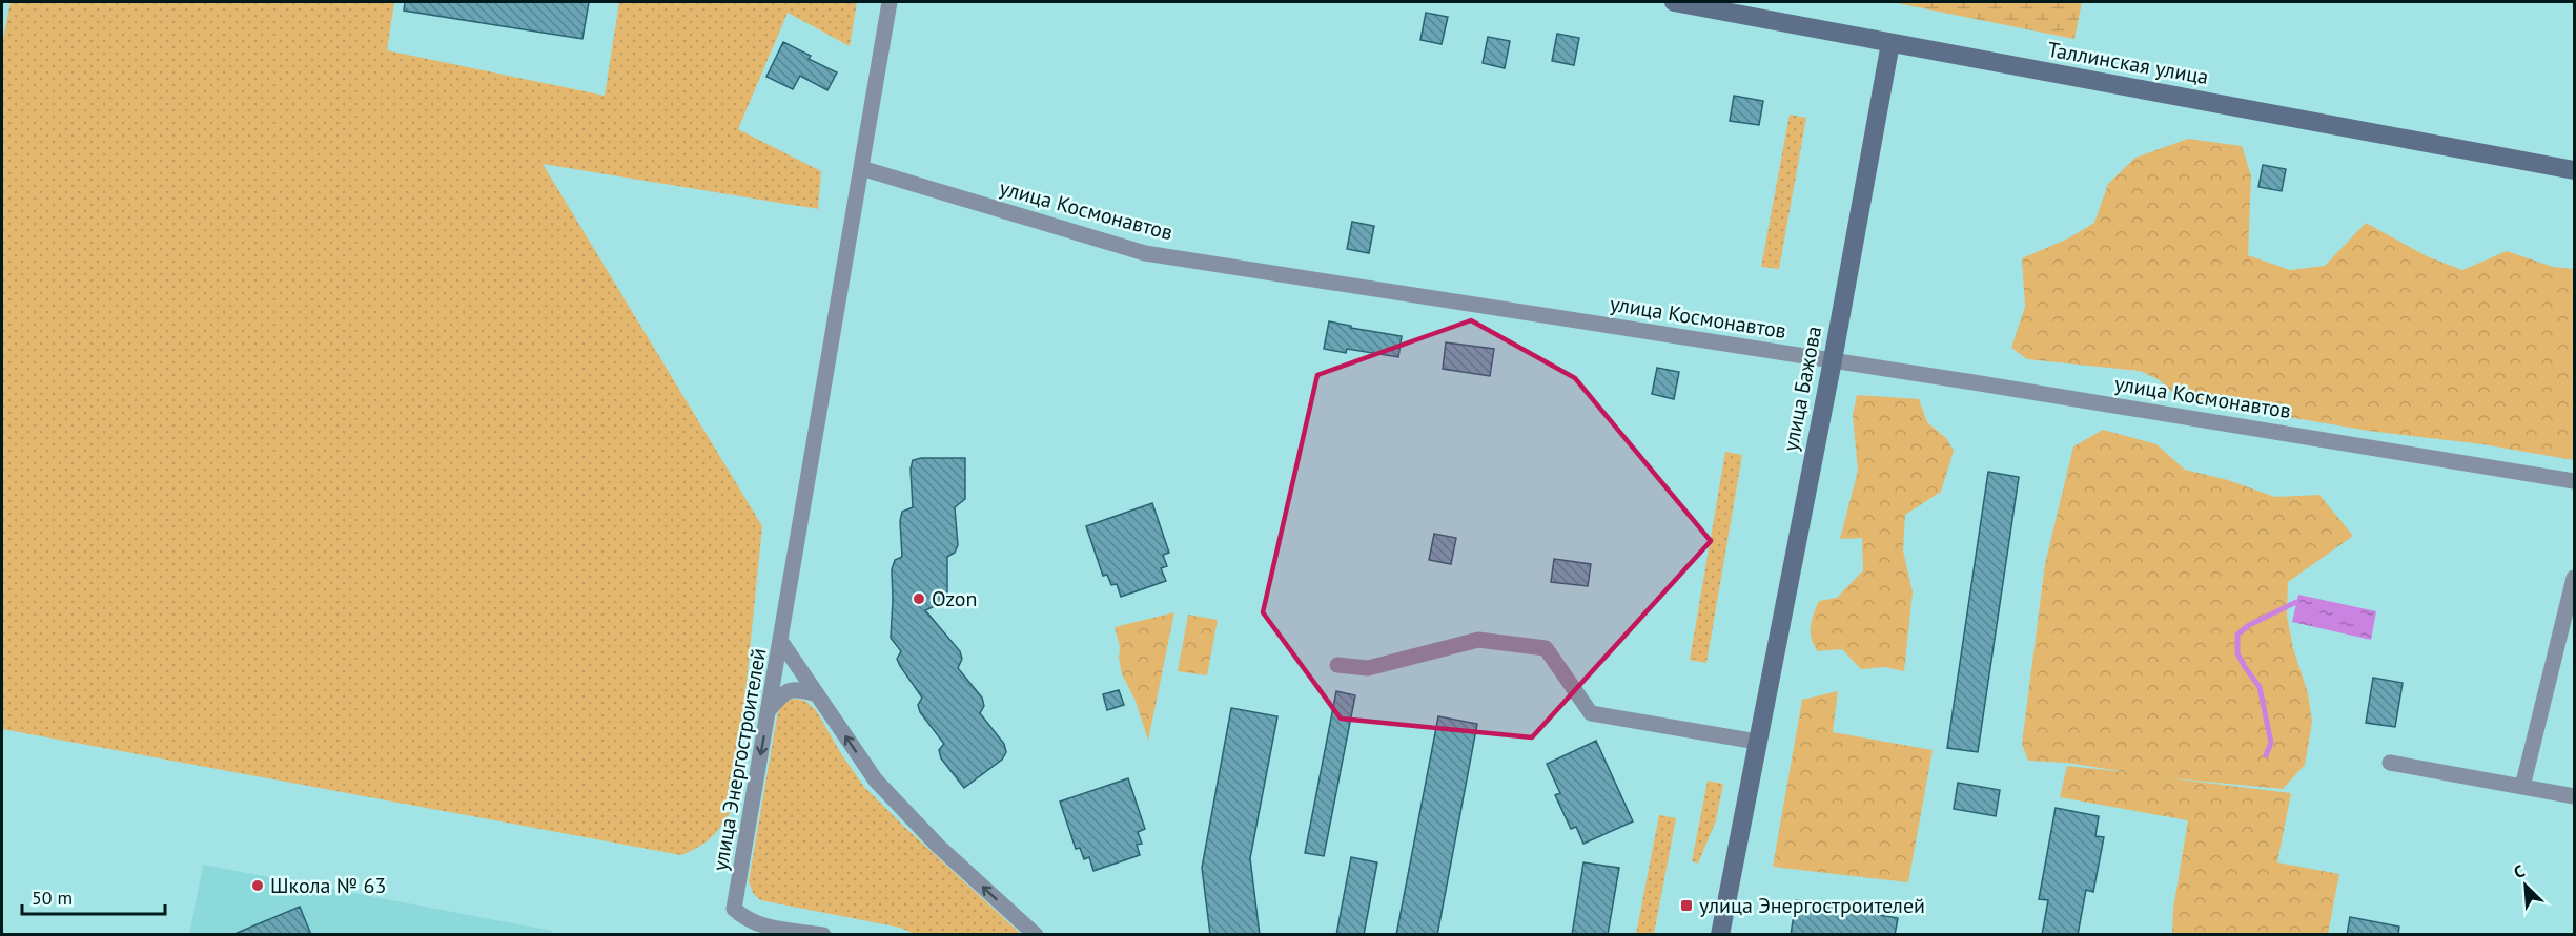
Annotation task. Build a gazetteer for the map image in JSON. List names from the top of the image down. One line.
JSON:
{"streets":{"street":["Таллинская улица","улица Космонавтов","улица Бажова","улица Энергостроителей"]},"crossings":[["Таллинская улица","улица Бажова"],["улица Космонавтов","улица Бажова"]],"places":{"other":["Ozon","Школа № 63"],"transit":["улица Энергостроителей"]},"scale_bar":"50 m","north":"top left"}
